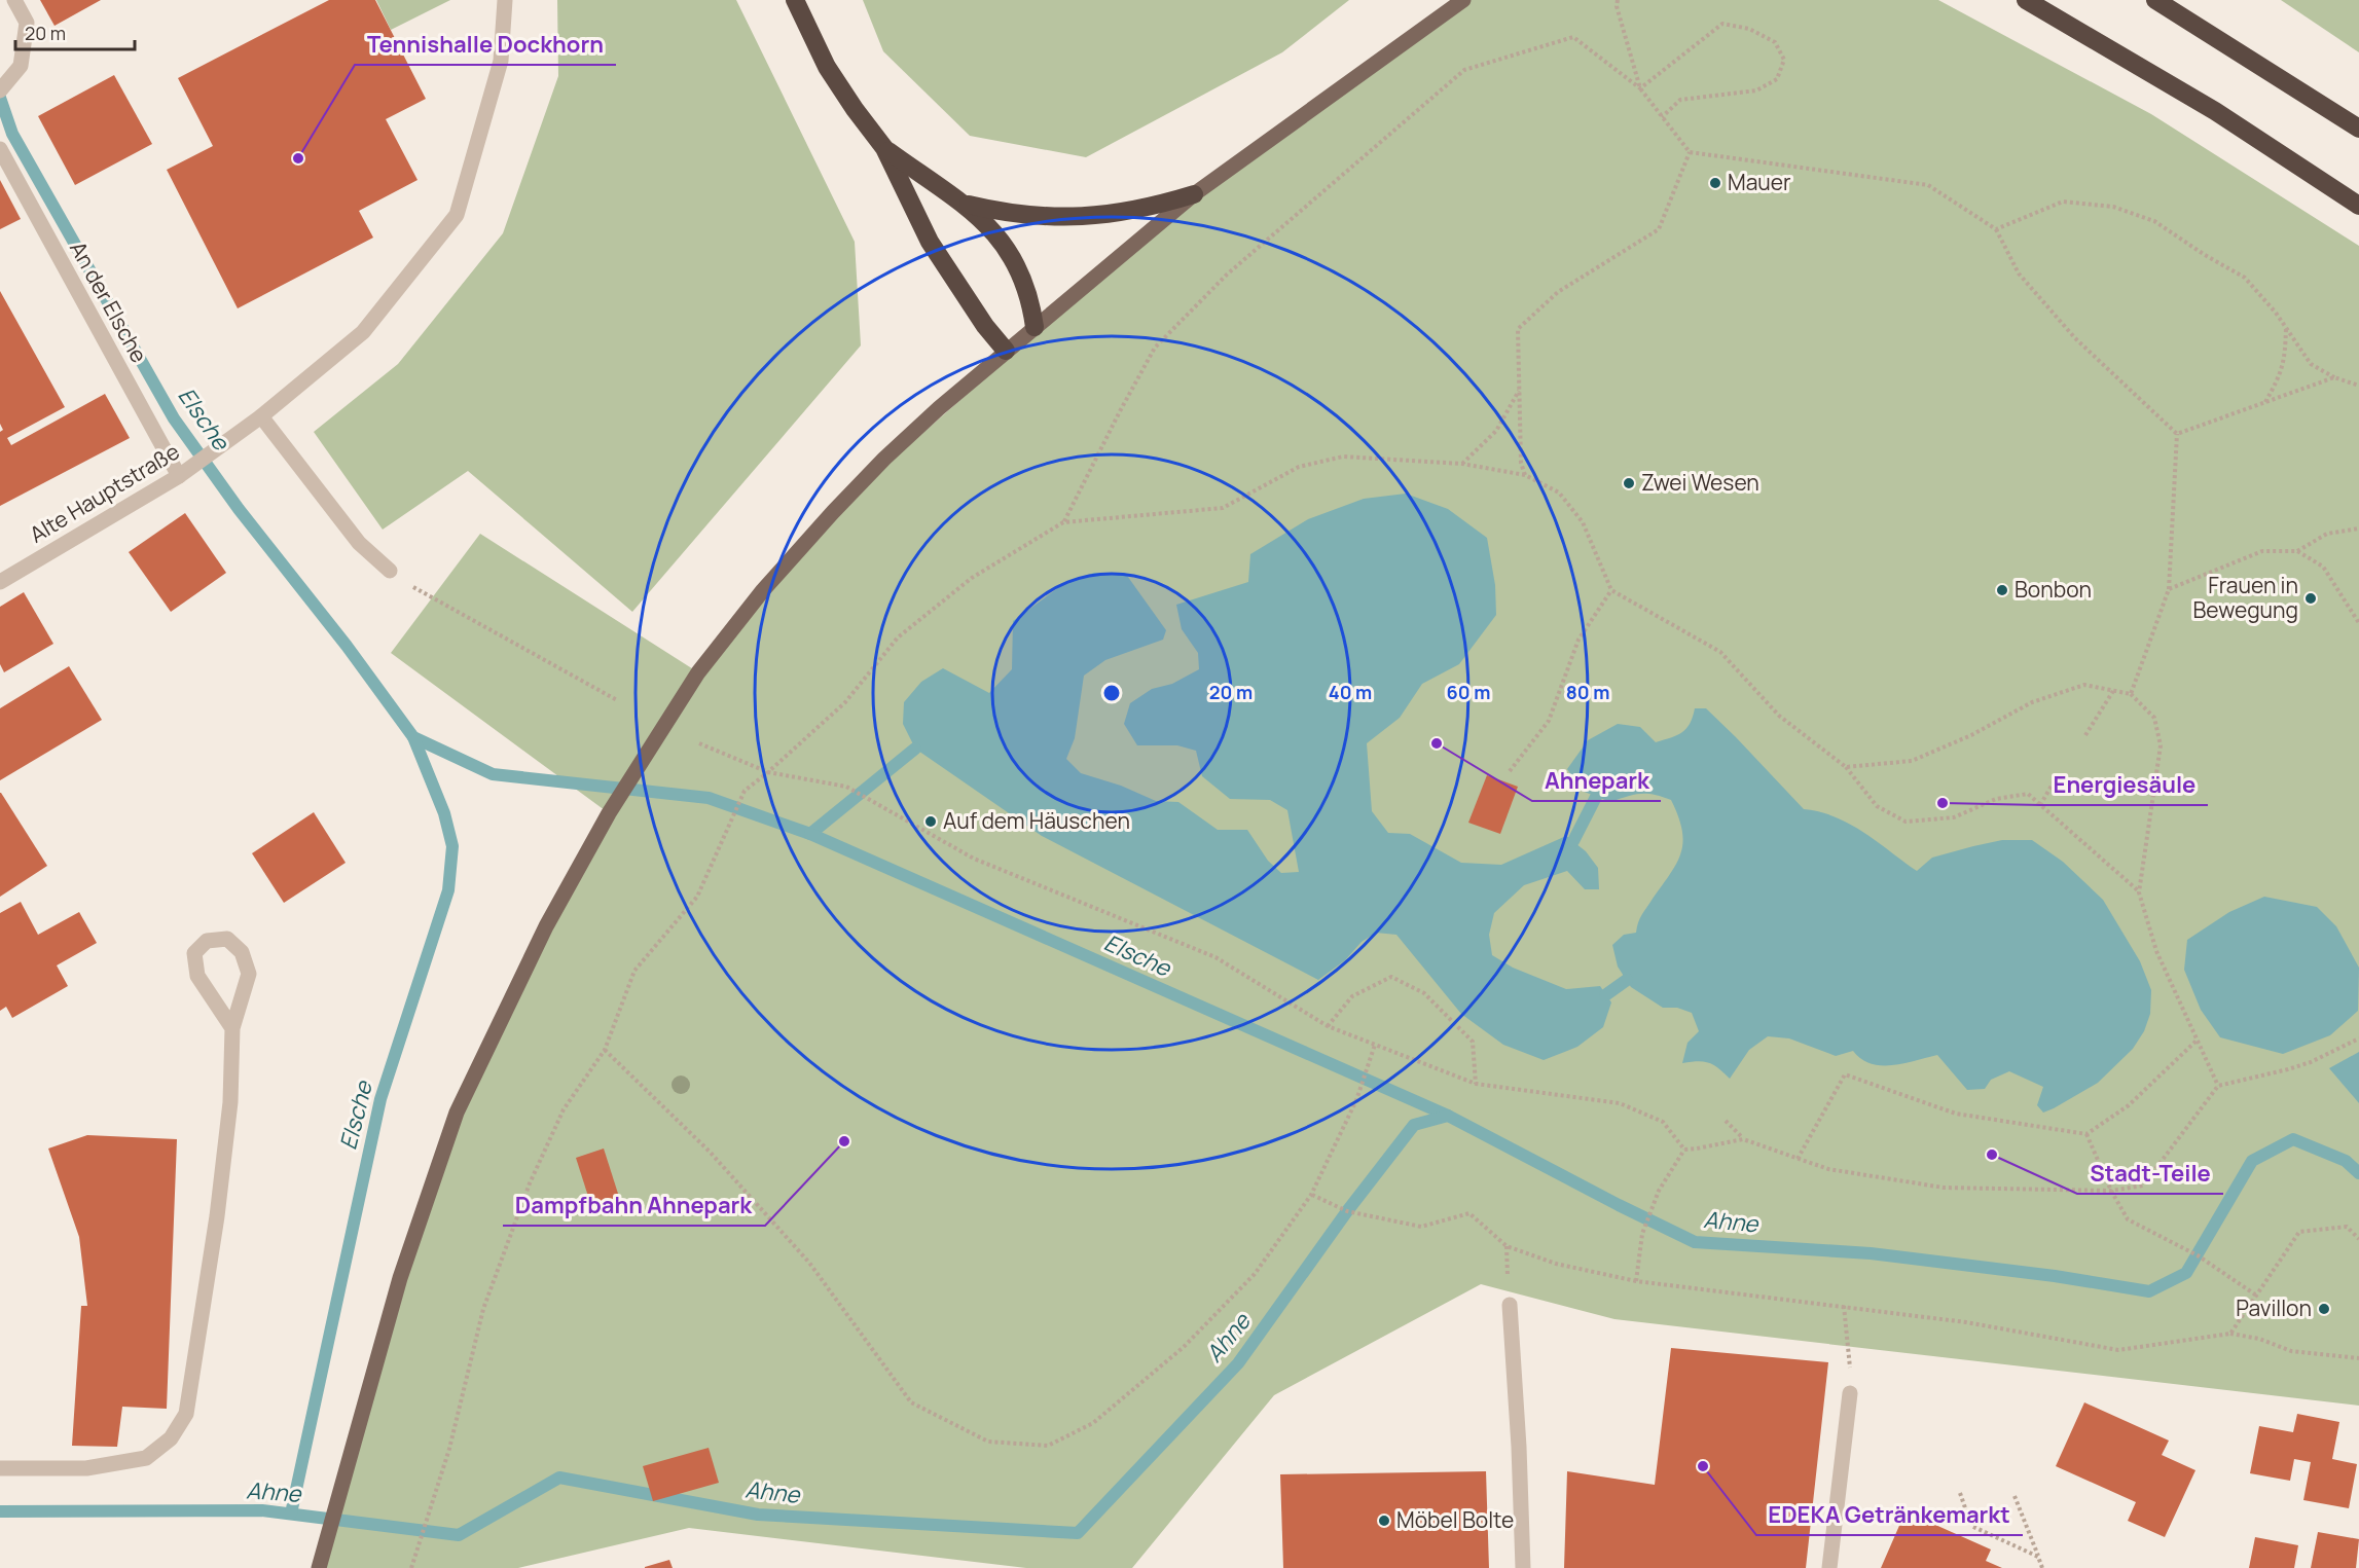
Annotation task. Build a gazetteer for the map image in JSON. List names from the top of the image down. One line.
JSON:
{"streets":{"street":["An der Elsche","Alte Hauptstraße"]},"crossings":[["An der Elsche","Alte Hauptstraße"]],"water":["Elsche","Ahne"],"places":["Tennishalle Dockhorn","Mauer","Zwei Wesen","Bonbon","Frauen in Bewegung","Ahnepark","Energiesäule","Auf dem Häuschen","Dampfbahn Ahnepark","Stadt-Teile","Pavillon","EDEKA Getränkemarkt","Möbel Bolte"],"scale_bar":"20 m","rings":["20 m","40 m","60 m","80 m"]}
